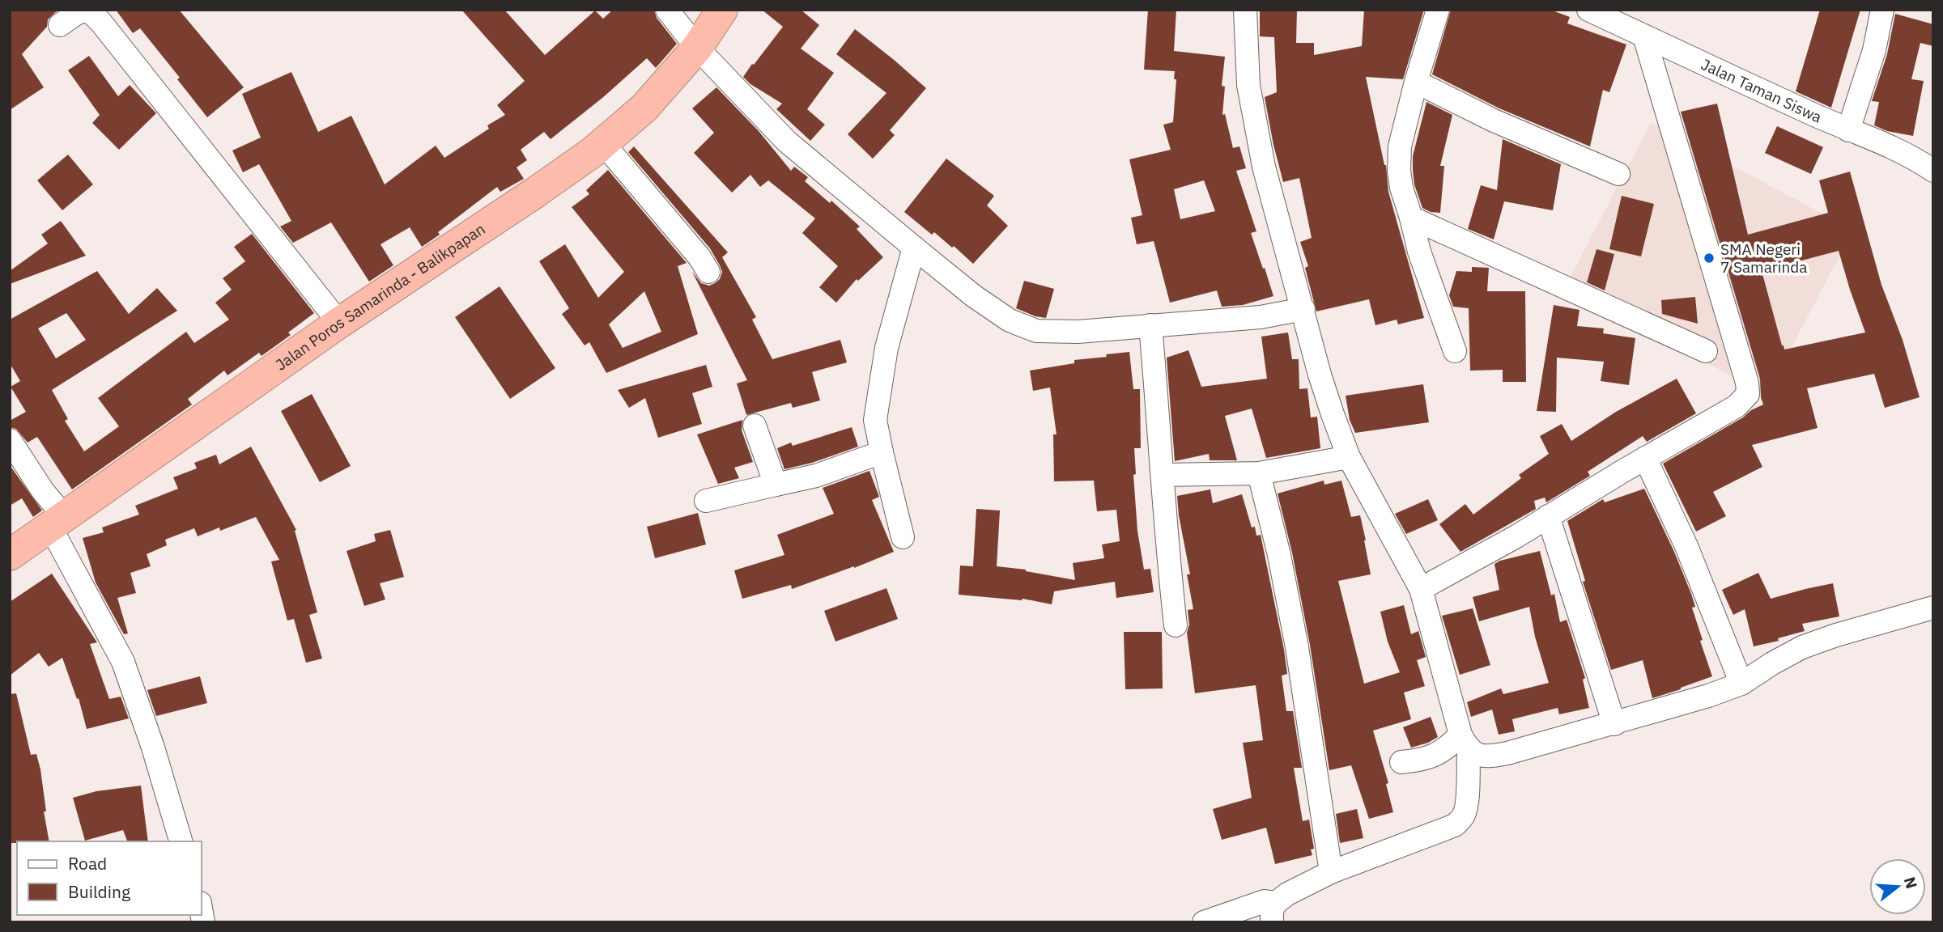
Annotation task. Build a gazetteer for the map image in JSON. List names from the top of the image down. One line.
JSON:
{"streets":{"highway":["Jalan Poros Samarinda - Balikpapan"],"street":["Jalan Taman Siswa"]},"places":["SMA Negeri 7 Samarinda"],"legend":["Road","Building"],"north":"right"}
